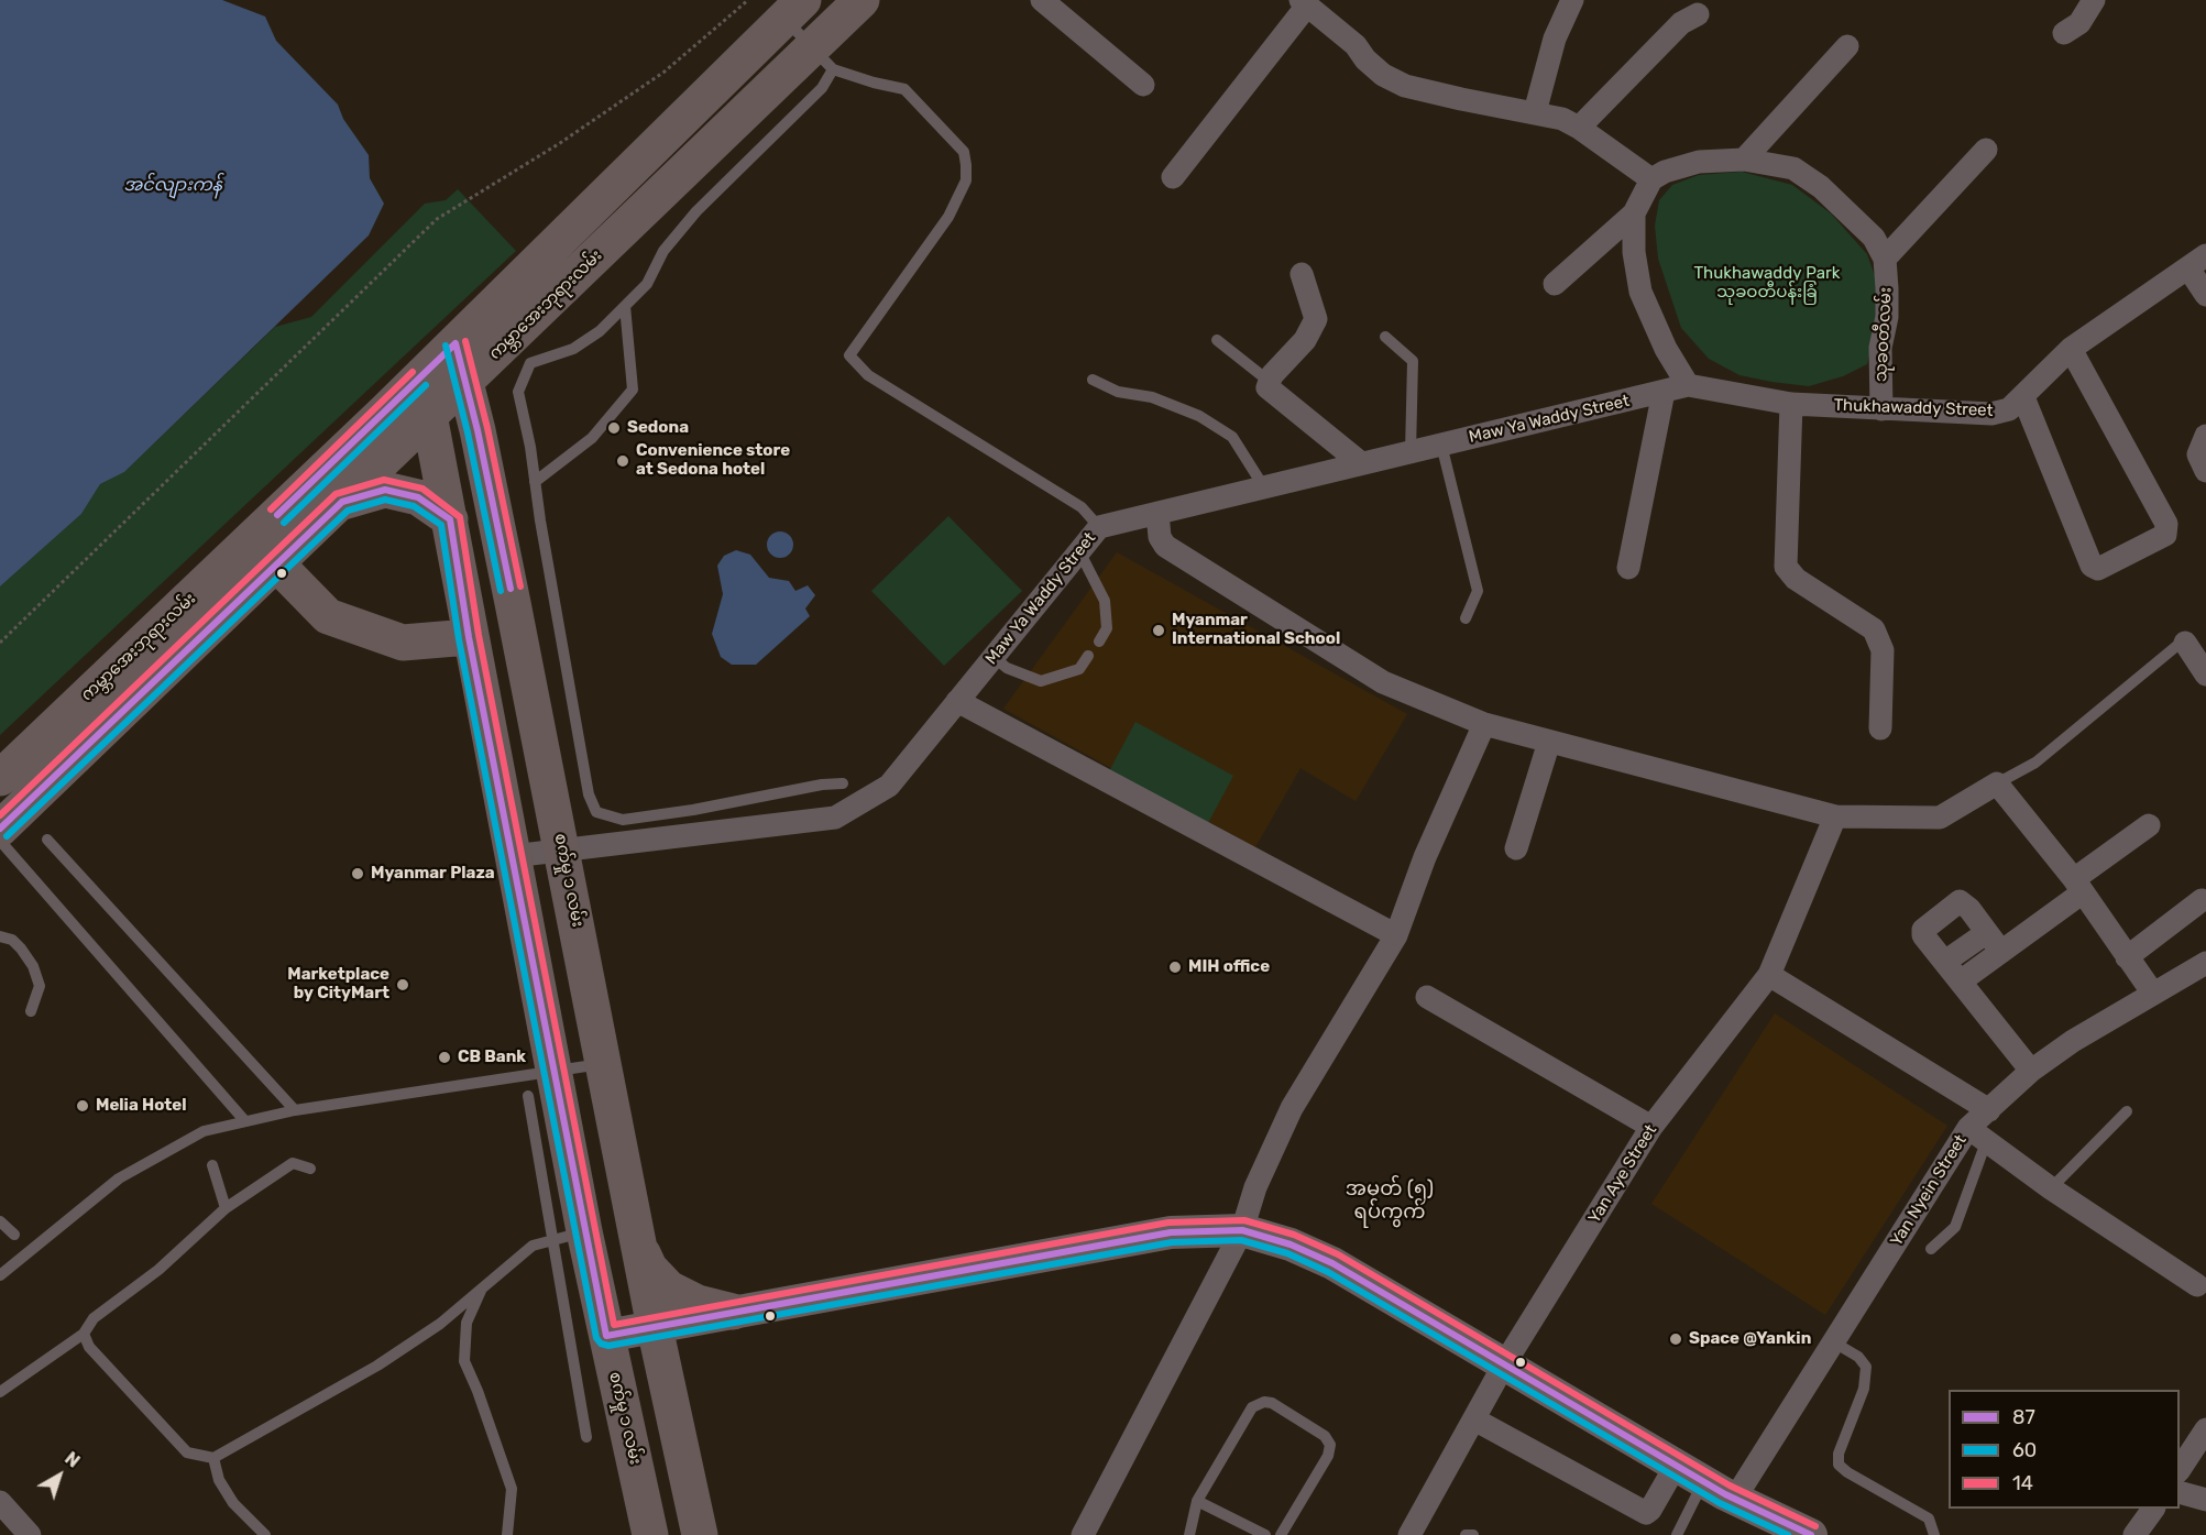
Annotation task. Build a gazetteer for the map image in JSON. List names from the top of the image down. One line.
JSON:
{"streets":{"main road":["ကမ္ဘာအေးဘုရားလမ်း","စက်မှု ၁ လမ်း"],"street":["သုခဝတီလမ်း","Thukhawaddy Street","Maw Ya Waddy Street","Yan Aye Street","Yan Nyein Street"]},"crossings":[["ကမ္ဘာအေးဘုရားလမ်း","စက်မှု ၁ လမ်း"],["သုခဝတီလမ်း","Thukhawaddy Street"],["Thukhawaddy Street","Maw Ya Waddy Street"],["Maw Ya Waddy Street","စက်မှု ၁ လမ်း"]],"districts":["အမှတ် (၅) ရပ်ကွက်"],"water":["အင်လျားကန်"],"parks":["Thukhawaddy Park သုခဝတီပန်းခြံ"],"places":["Sedona","Convenience store at Sedona hotel","Myanmar International School","Myanmar Plaza","MIH office","Marketplace by CityMart","CB Bank","Melia Hotel","Space @Yankin"],"lines":["transit line 14","transit line 87","transit line 60"],"legend":["87","60","14"],"north":"top right"}
